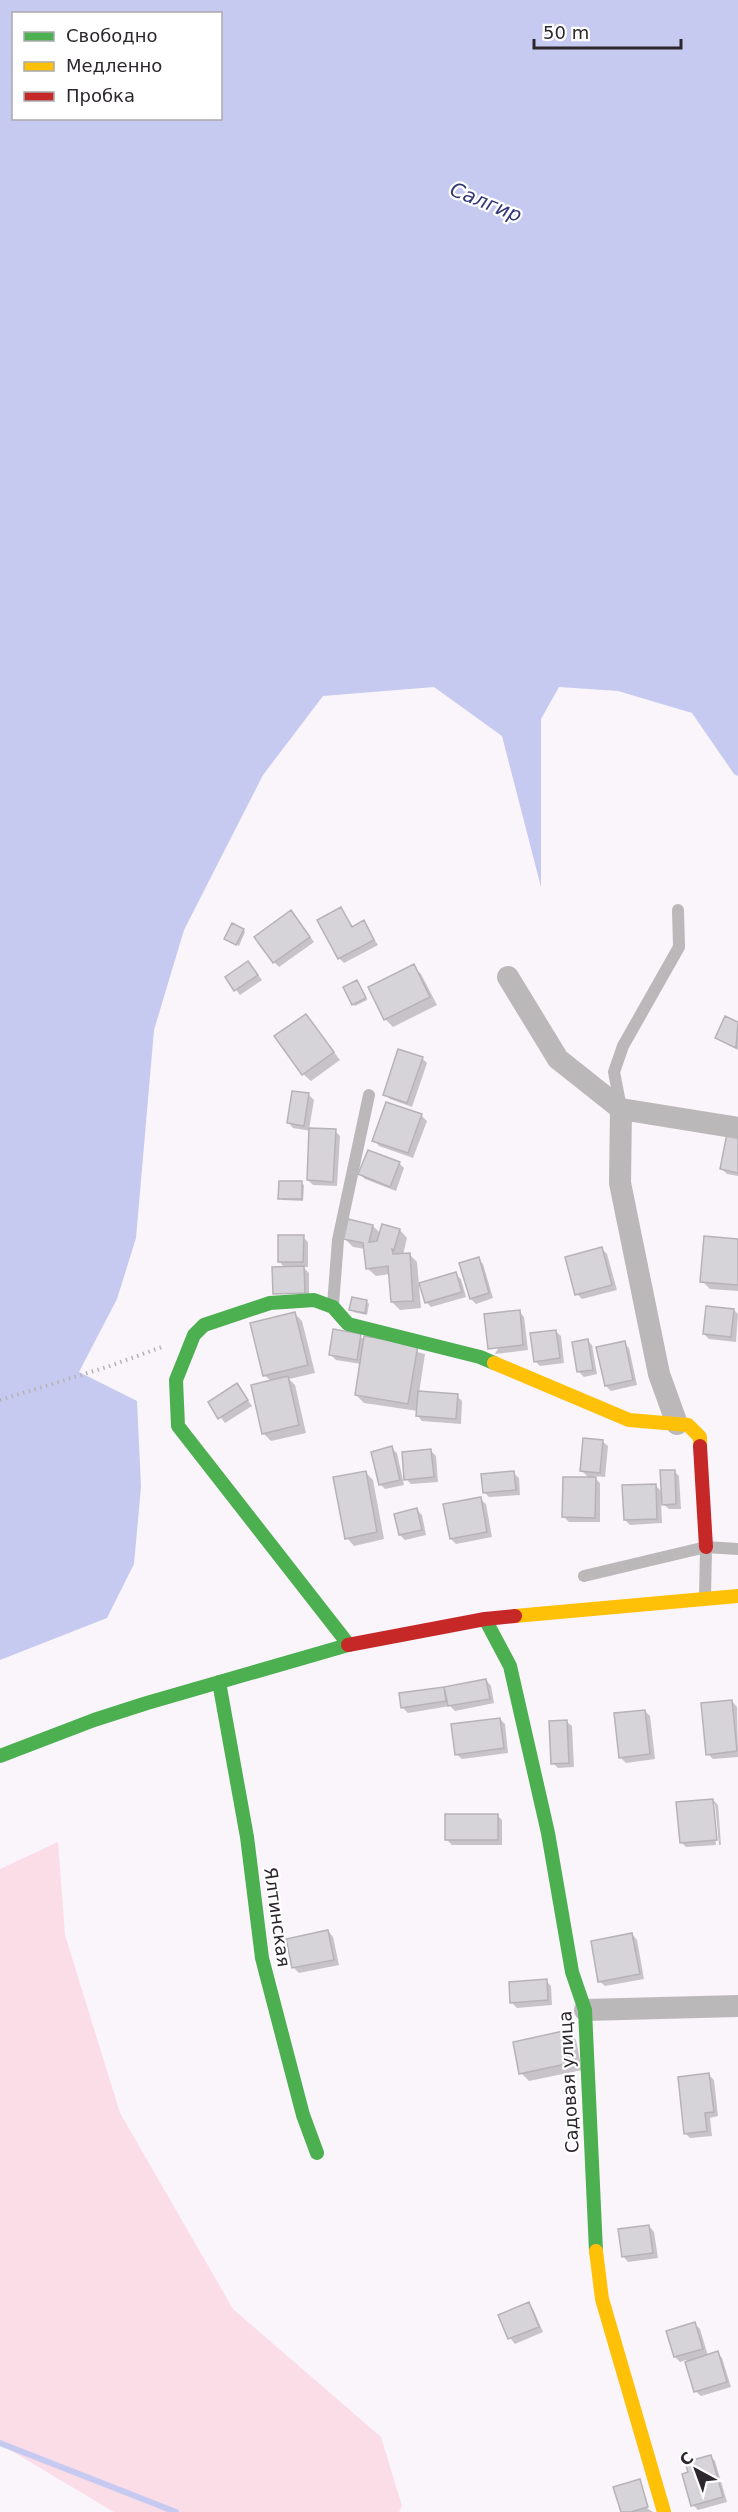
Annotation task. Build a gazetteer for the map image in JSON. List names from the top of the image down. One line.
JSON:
{"streets":{"street":["Ялтинская","Садовая улица"]},"water":["Салгир"],"legend":["Свободно","Медленно","Пробка"],"scale_bar":"50 m","north":"top left"}
